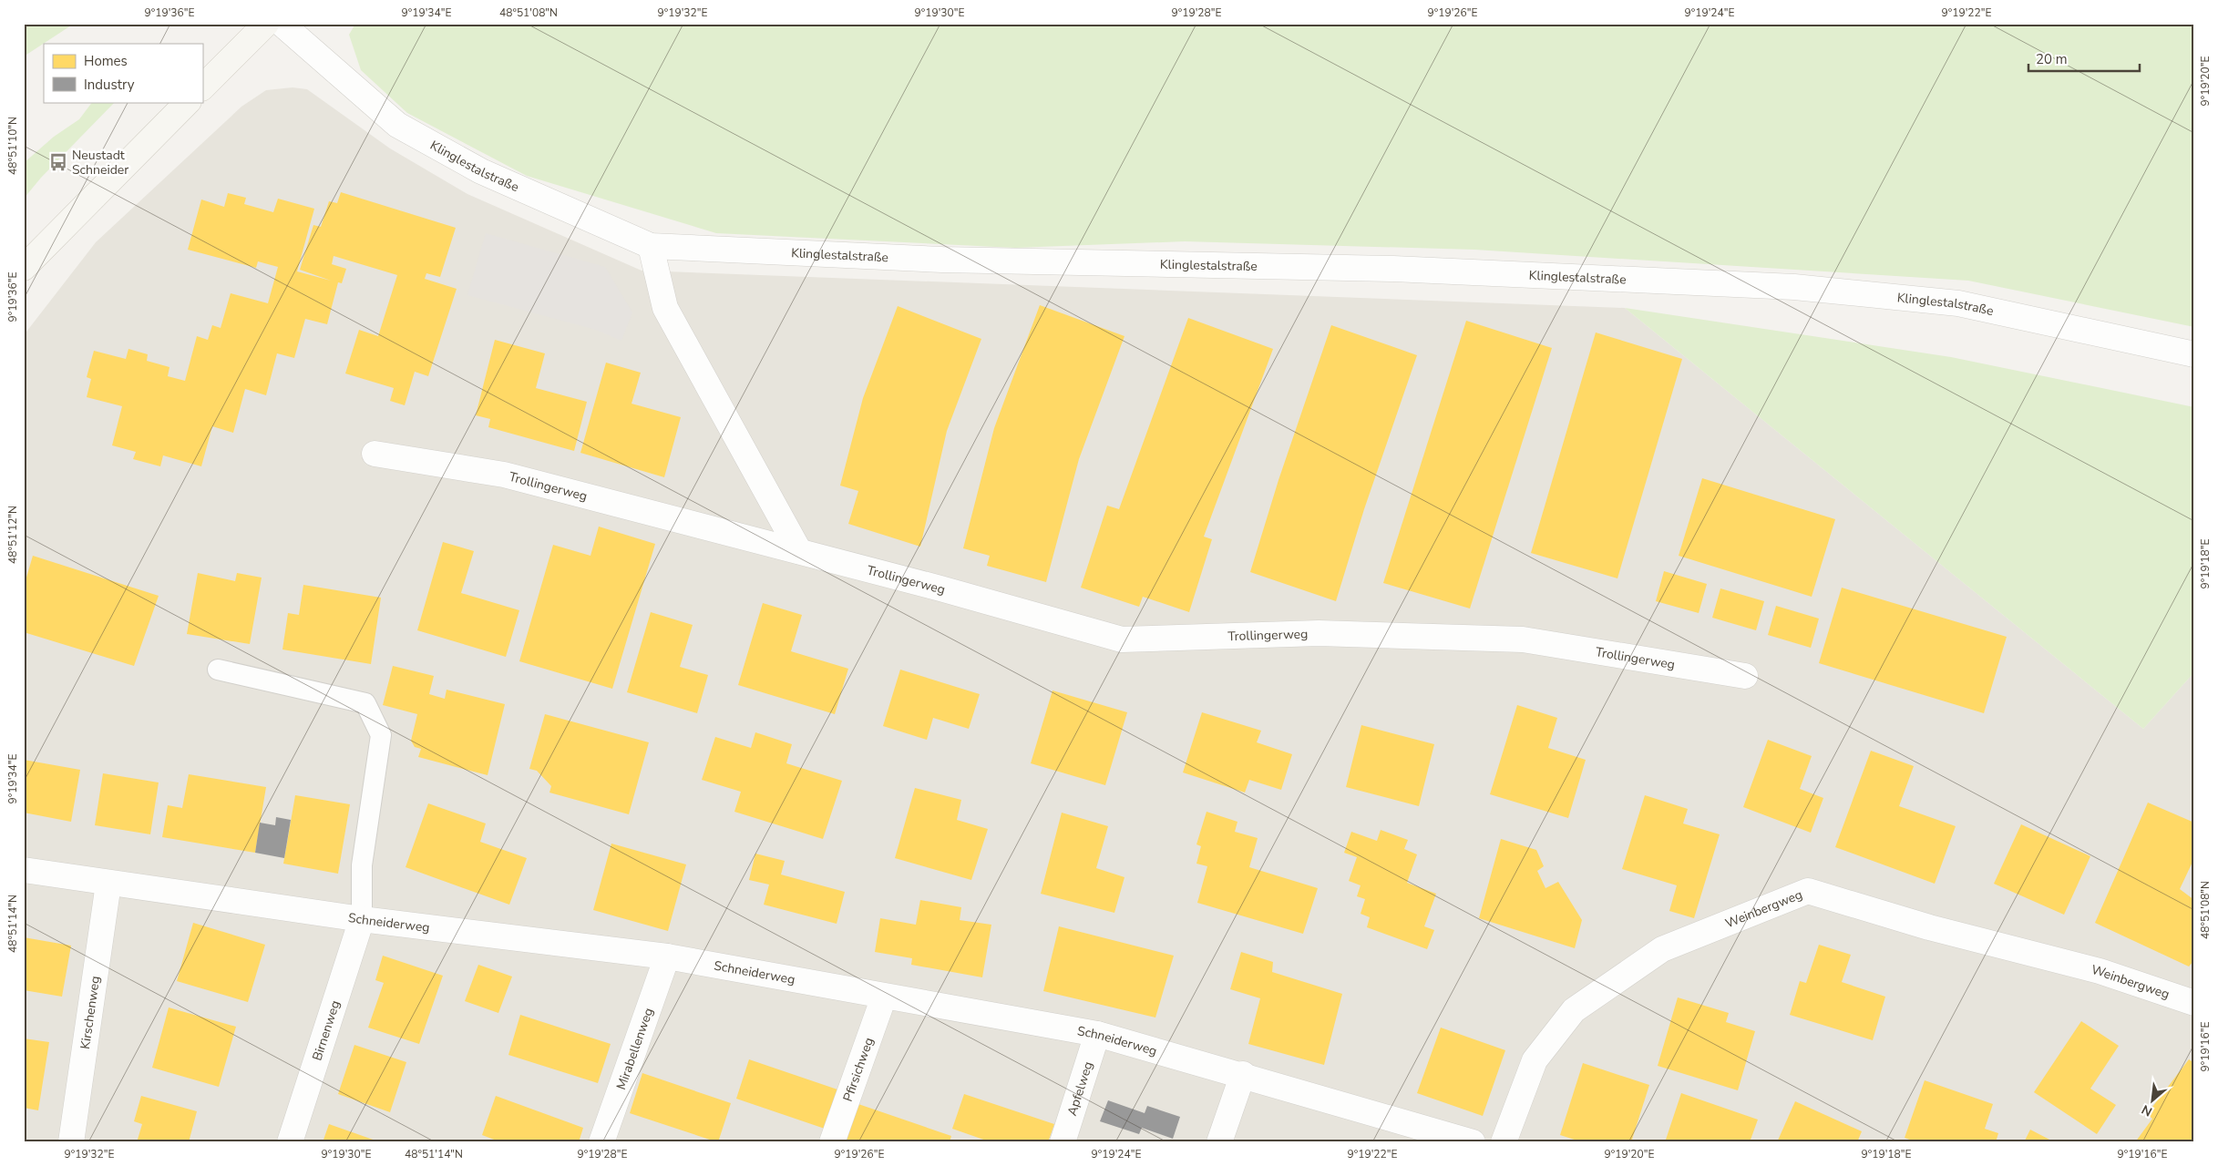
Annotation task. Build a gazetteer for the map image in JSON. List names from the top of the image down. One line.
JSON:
{"streets":{"street":["Klinglestalstraße","Trollingerweg","Weinbergweg","Schneiderweg","Kirschenweg","Birnenweg","Mirabellenweg","Pfirsichweg","Apfelweg"]},"crossings":[["Schneiderweg","Kirschenweg"],["Schneiderweg","Birnenweg"],["Schneiderweg","Mirabellenweg"],["Schneiderweg","Pfirsichweg"],["Schneiderweg","Apfelweg"]],"places":{"bus stop":["Neustadt Schneider"]},"legend":["Homes","Industry"],"scale_bar":"20 m","north":"bottom left","coordinates":["9°19'36\"E","9°19'34\"E","48°51'08\"N","9°19'32\"E","9°19'30\"E","9°19'28\"E","9°19'26\"E","9°19'24\"E","9°19'22\"E","9°19'20\"E","48°51'10\"N","48°51'12\"N","9°19'18\"E","48°51'14\"N","9°19'16\"E"]}
